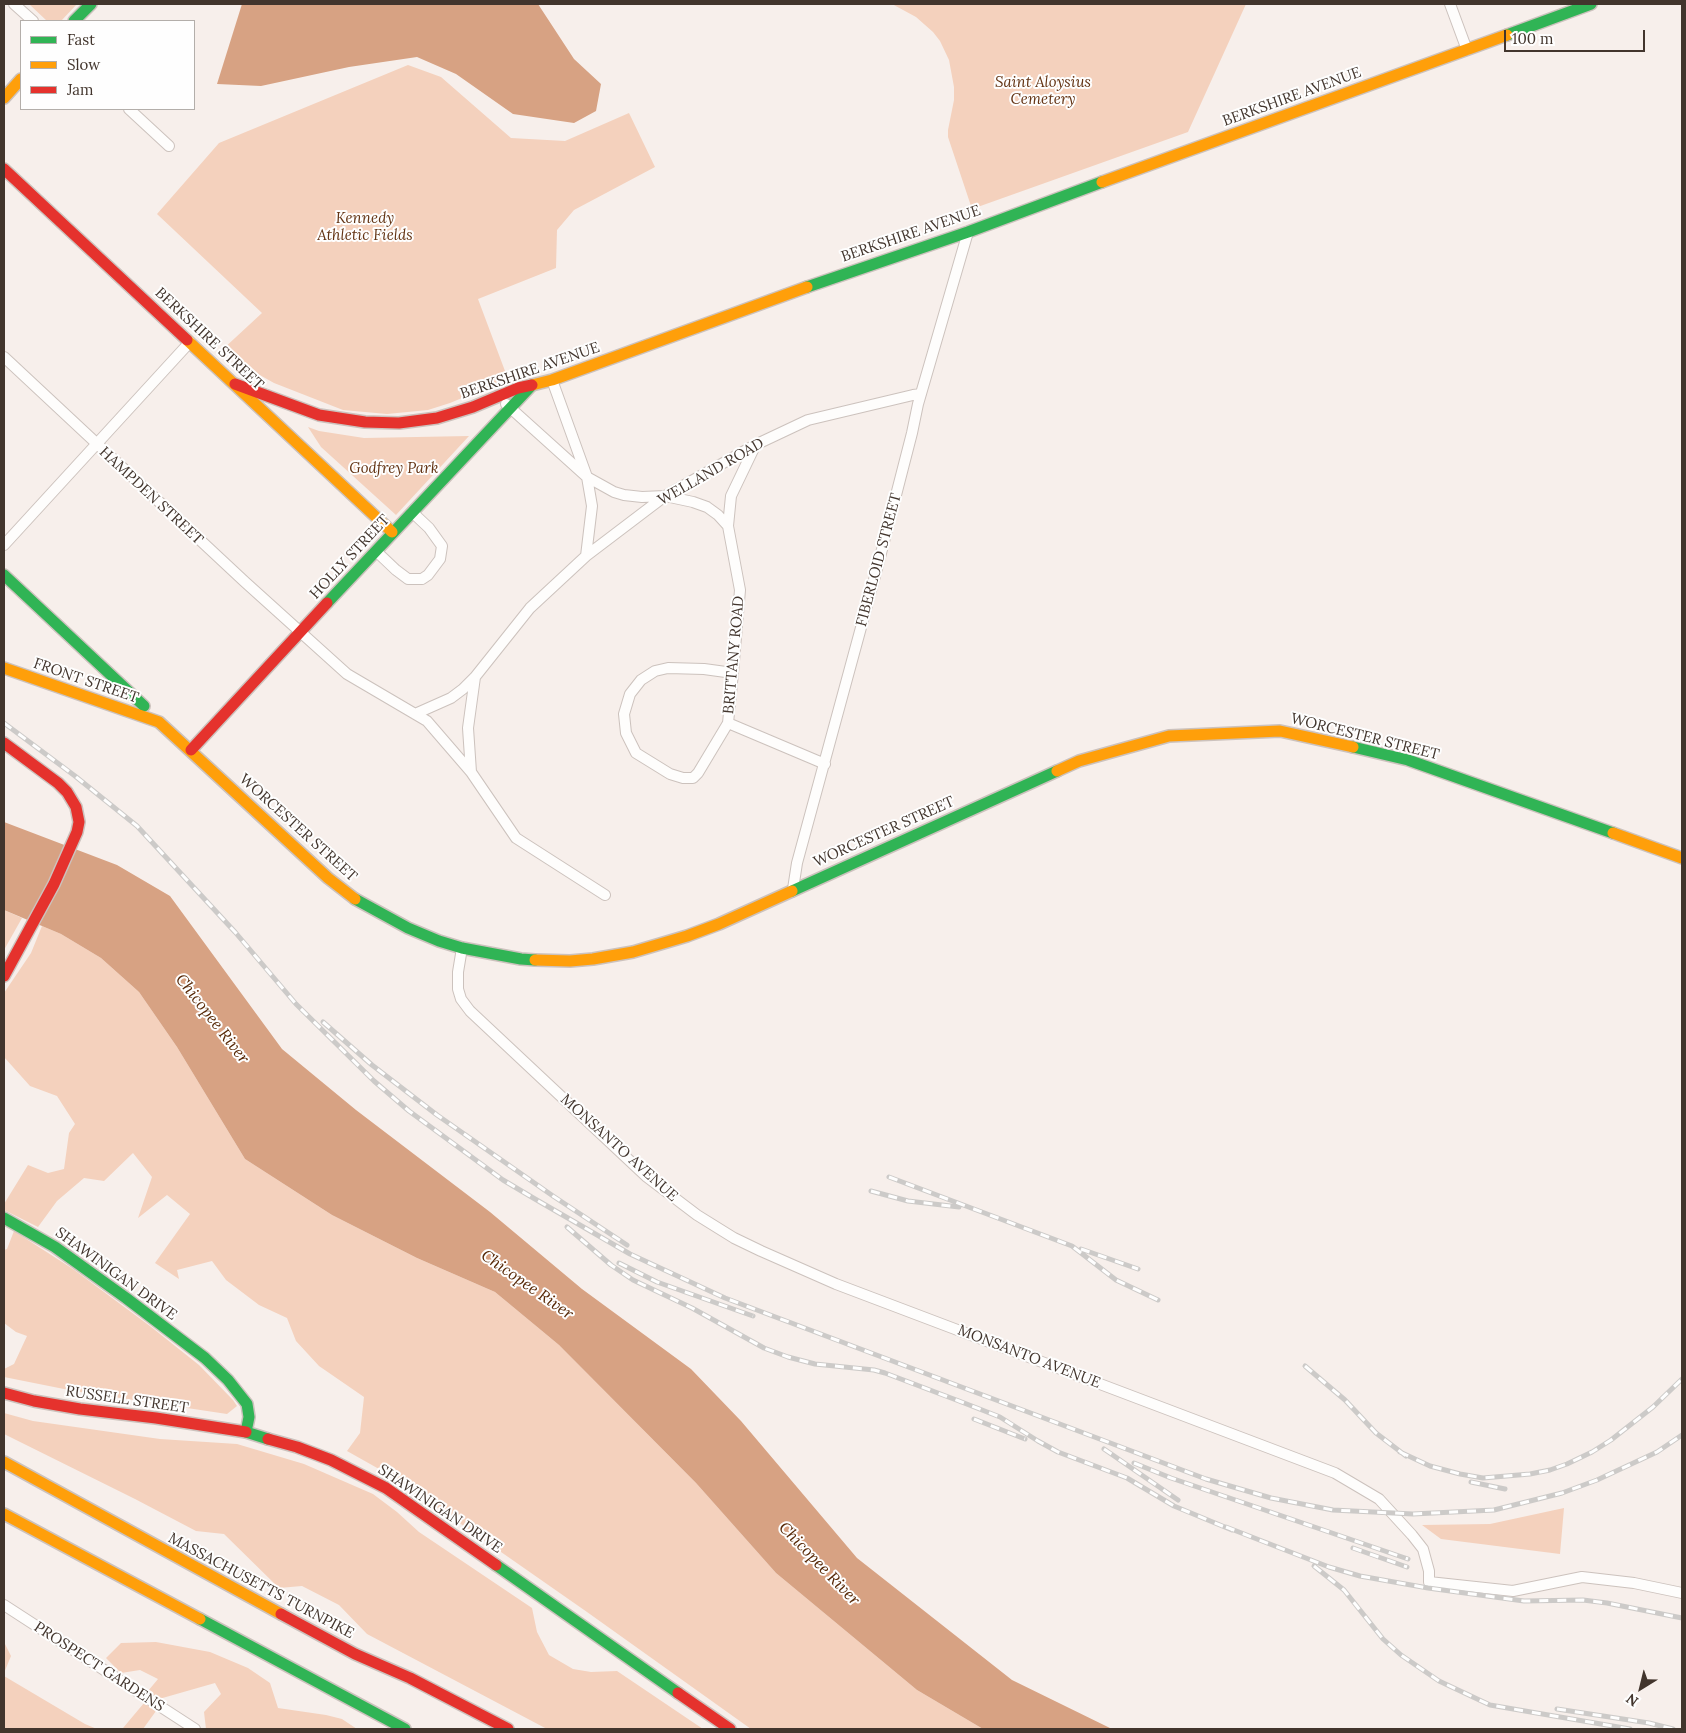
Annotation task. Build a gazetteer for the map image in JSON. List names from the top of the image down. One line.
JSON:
{"streets":{"main road":["BERKSHIRE AVENUE","BERKSHIRE STREET","HOLLY STREET","FRONT STREET","WORCESTER STREET","SHAWINIGAN DRIVE","RUSSELL STREET","MASSACHUSETTS TURNPIKE"],"street":["WELLAND ROAD","HAMPDEN STREET","FIBERLOID STREET","BRITTANY ROAD","MONSANTO AVENUE","PROSPECT GARDENS"]},"crossings":[["BERKSHIRE AVENUE","BERKSHIRE STREET"],["BERKSHIRE AVENUE","HOLLY STREET"],["BERKSHIRE AVENUE","FIBERLOID STREET"],["BERKSHIRE STREET","HOLLY STREET"],["WELLAND ROAD","FIBERLOID STREET"],["WELLAND ROAD","BRITTANY ROAD"],["HAMPDEN STREET","HOLLY STREET"],["HOLLY STREET","WORCESTER STREET"],["FIBERLOID STREET","WORCESTER STREET"],["FRONT STREET","WORCESTER STREET"],["WORCESTER STREET","MONSANTO AVENUE"],["SHAWINIGAN DRIVE","RUSSELL STREET"]],"water":["Chicopee River"],"parks":["Saint Aloysius Cemetery","Kennedy Athletic Fields","Godfrey Park"],"legend":["Fast","Slow","Jam"],"scale_bar":"100 m","north":"bottom left"}
